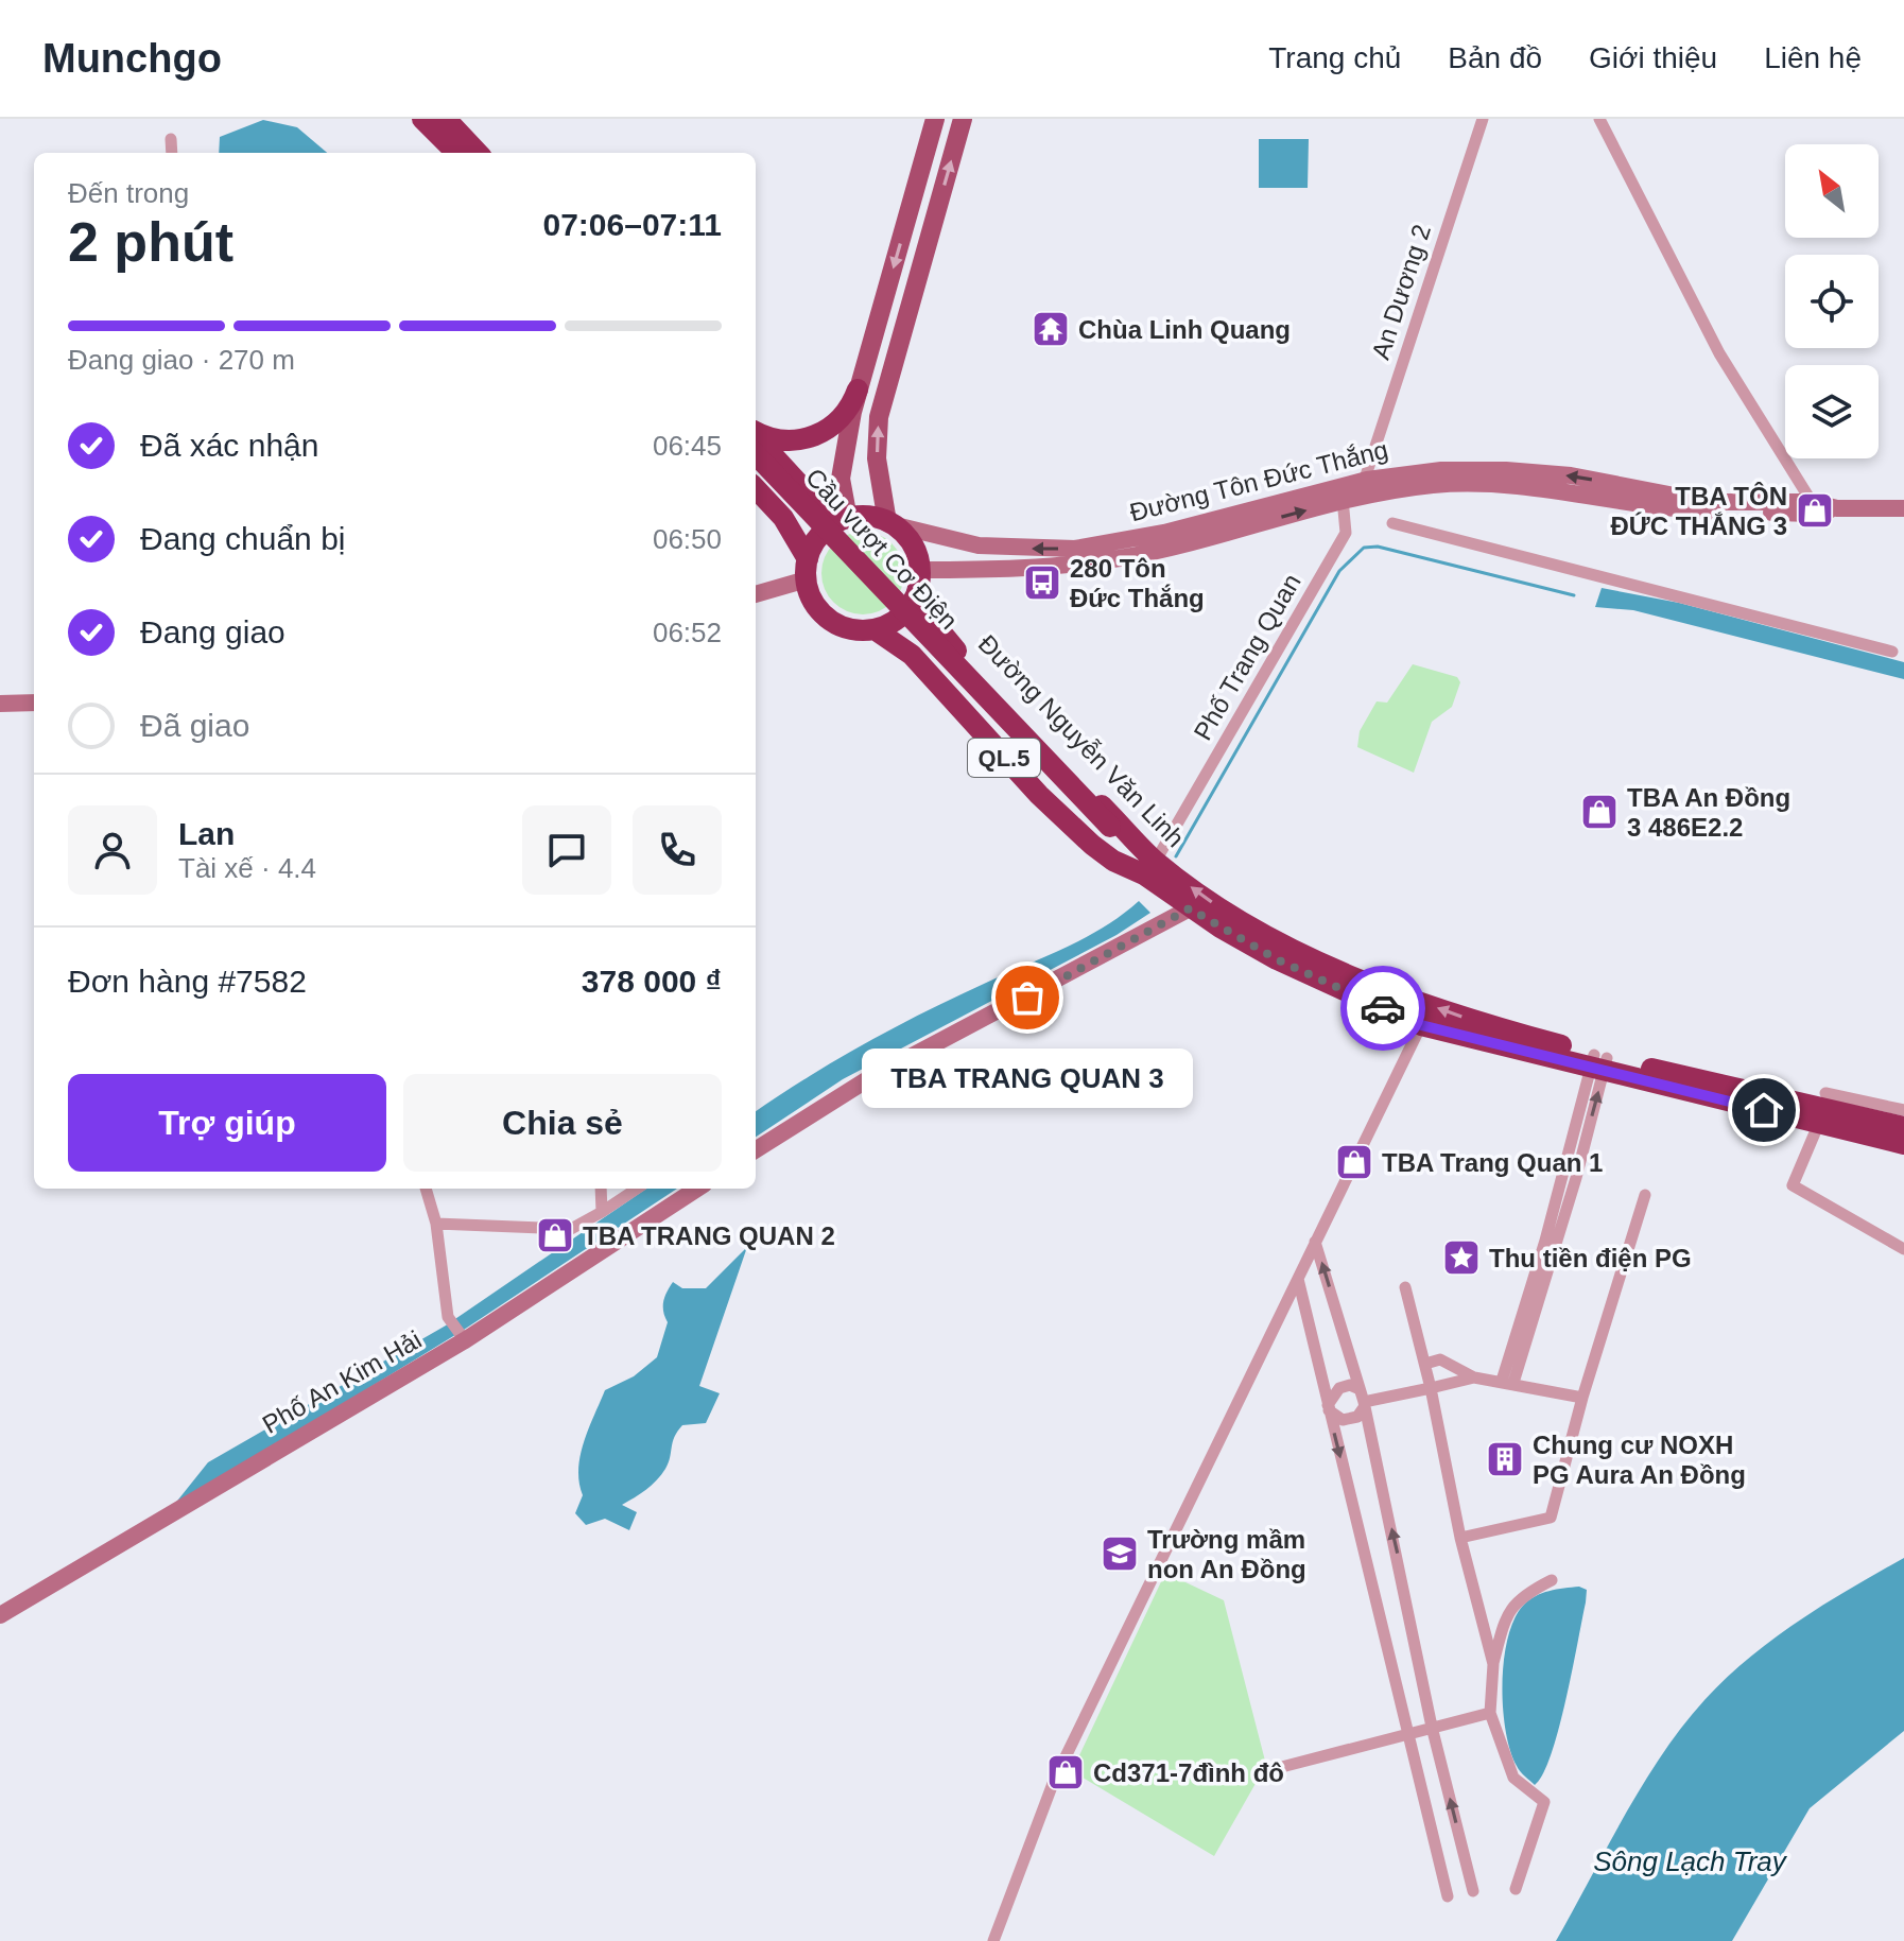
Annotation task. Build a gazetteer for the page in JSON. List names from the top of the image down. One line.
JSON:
{"streets":{"highway":["Cầu vượt Cơ Điện","Đường Nguyễn Văn Linh","QL.5"],"main road":["Đường Tôn Đức Thắng","Phố An Kim Hải"],"street":["An Dương 2","Phố Trang Quan"]},"crossings":[["An Dương 2","Đường Tôn Đức Thắng"],["Đường Tôn Đức Thắng","Phố Trang Quan"],["Đường Tôn Đức Thắng","Đường Nguyễn Văn Linh"],["Cầu vượt Cơ Điện","Phố Trang Quan"],["Cầu vượt Cơ Điện","Đường Nguyễn Văn Linh"],["Phố Trang Quan","Đường Nguyễn Văn Linh"]],"water":["Sông Lạch Tray"],"places":{"temple":["Chùa Linh Quang"],"shop":["TBA TÔN ĐỨC THẮNG 3","TBA An Đồng 3 486E2.2","TBA Trang Quan 1","TBA TRANG QUAN 2","Cd371-7đình đô"],"bus stop":["280 Tôn Đức Thắng"],"other":["TBA TRANG QUAN 3"],"place":["Thu tiền điện PG"],"building":["Chung cư NOXH PG Aura An Đồng"],"school or university":["Trường mầm non An Đồng"]},"north":"top left","page":{"header":"Munchgo","nav":["Trang chủ","Bản đồ","Giới thiệu","Liên hệ"],"heading":["2 phút","Đến trong","07:06–07:11"],"panel":["Lan","Tài xế · 4.4","Đơn hàng #7582","378 000 ₫"],"bar":"Đang giao · 270 m","list":[["Đã xác nhận","06:45"],["Đang chuẩn bị","06:50"],["Đang giao","06:52"],"Đã giao"],"bubble":"TBA TRANG QUAN 3","buttons":["Trợ giúp","Chia sẻ"]}}
